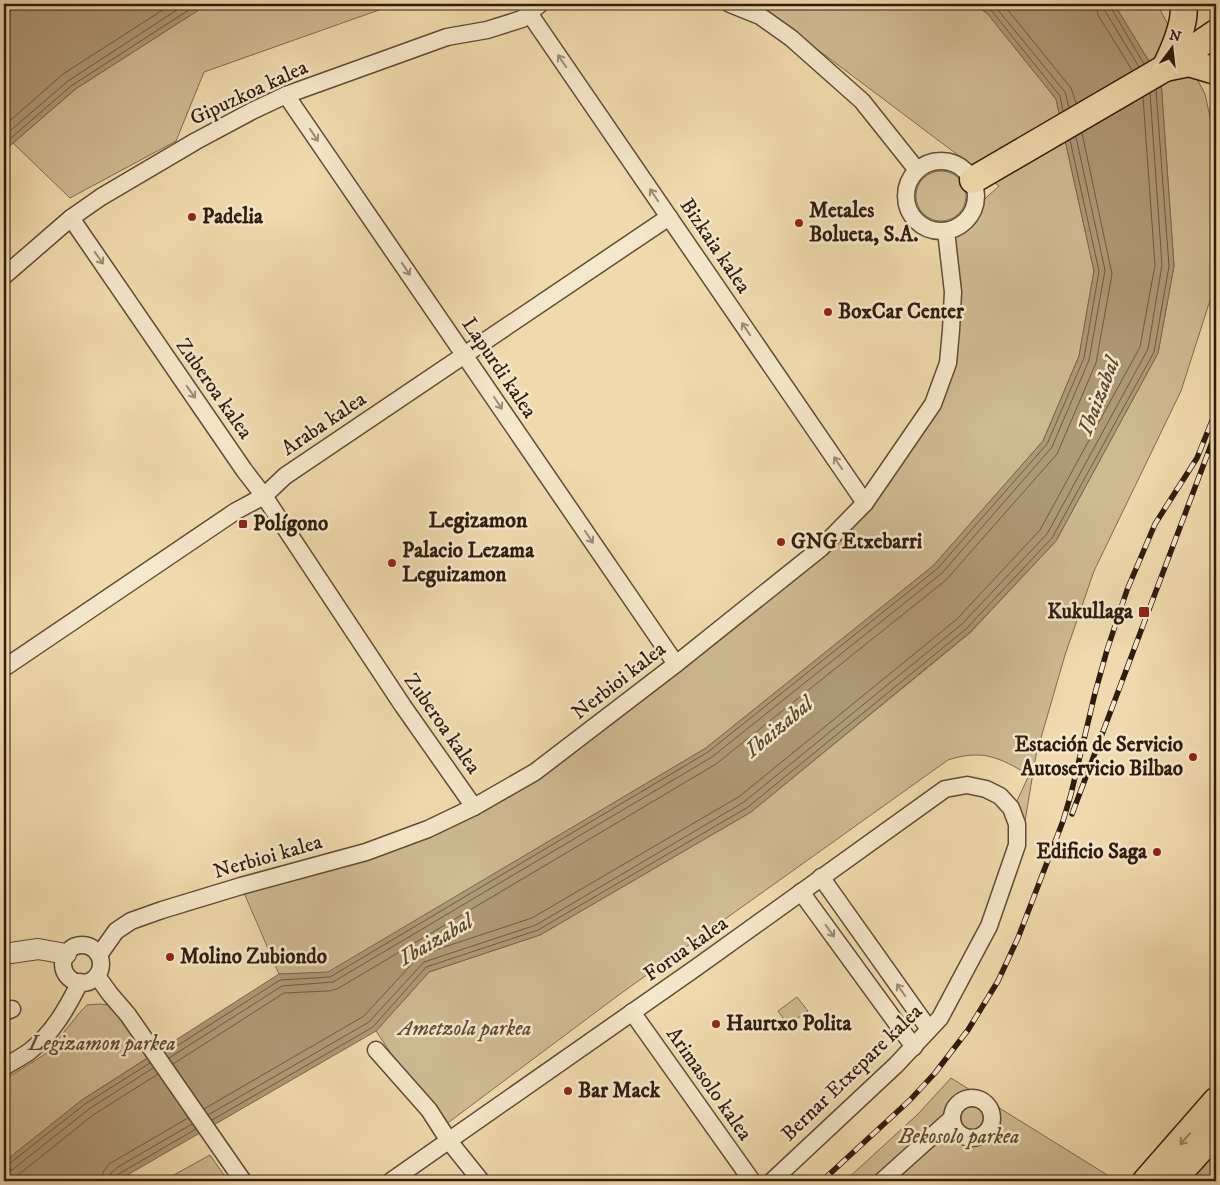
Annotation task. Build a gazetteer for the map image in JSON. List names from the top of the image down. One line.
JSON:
{"streets":{"street":["Gipuzkoa kalea","Bizkaia kalea","Lapurdi kalea","Zuberoa kalea","Araba kalea","Nerbioi kalea","Forua kalea","Bernar Etxepare kalea","Arimasolo kalea"]},"crossings":[["Gipuzkoa kalea","Bizkaia kalea"],["Gipuzkoa kalea","Lapurdi kalea"],["Gipuzkoa kalea","Zuberoa kalea"],["Bizkaia kalea","Araba kalea"],["Bizkaia kalea","Nerbioi kalea"],["Lapurdi kalea","Araba kalea"],["Lapurdi kalea","Nerbioi kalea"],["Zuberoa kalea","Araba kalea"],["Zuberoa kalea","Nerbioi kalea"],["Forua kalea","Bernar Etxepare kalea"],["Forua kalea","Arimasolo kalea"]],"one_way":["Bizkaia kalea","Lapurdi kalea","Zuberoa kalea"],"districts":["Legizamon"],"water":["Ibaizabal"],"parks":["Ametzola parkea","Legizamon parkea","Bekosolo parkea"],"places":{"other":["Padelia","Metales Bolueta, S.A.","BoxCar Center","GNG Etxebarri","Palacio Lezama Leguizamon","Estación de Servicio Autoservicio Bilbao","Edificio Saga","Molino Zubiondo","Haurtxo Polita","Bar Mack"],"transit":["Polígono","Kukullaga"]},"north":"top"}
